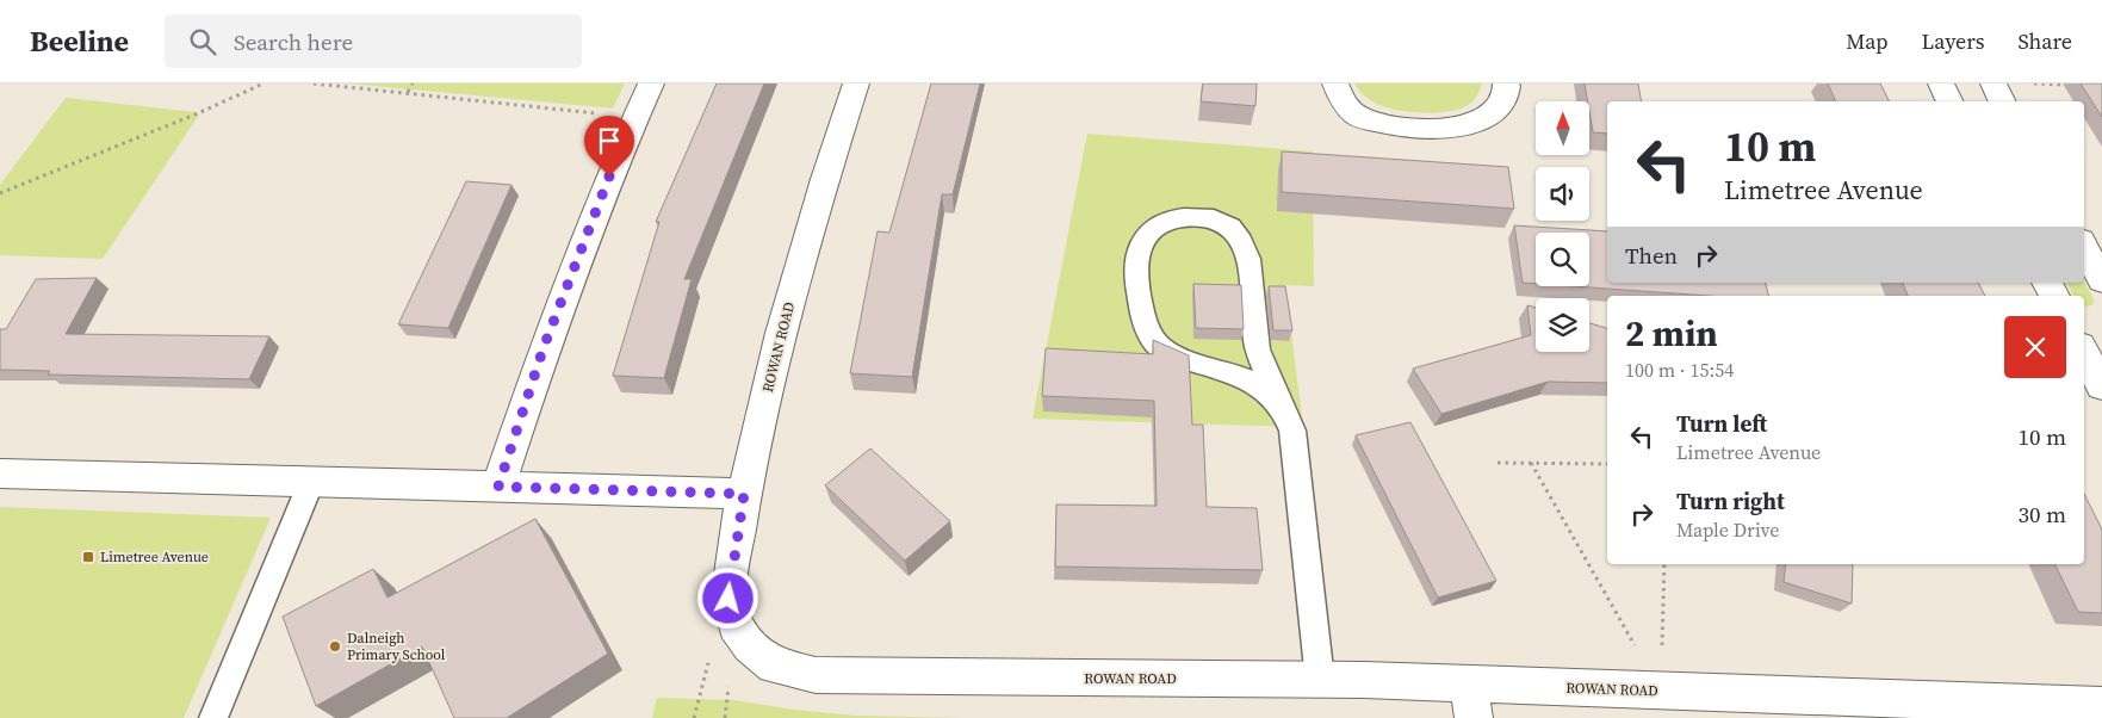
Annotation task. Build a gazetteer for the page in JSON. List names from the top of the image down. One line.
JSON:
{"streets":{"street":["ROWAN ROAD"]},"places":{"transit":["Limetree Avenue"],"other":["Dalneigh Primary School"]},"north":"top","page":{"header":"Beeline","search":"Search here","nav":["Map","Layers","Share"],"turn":["10 m","Limetree Avenue"],"then":"Then","heading":["2 min","100 m · 15:54"],"list":[{"name":"Turn left","note":"Limetree Avenue","value":"10 m"},{"name":"Turn right","note":"Maple Drive","value":"30 m"}]}}
